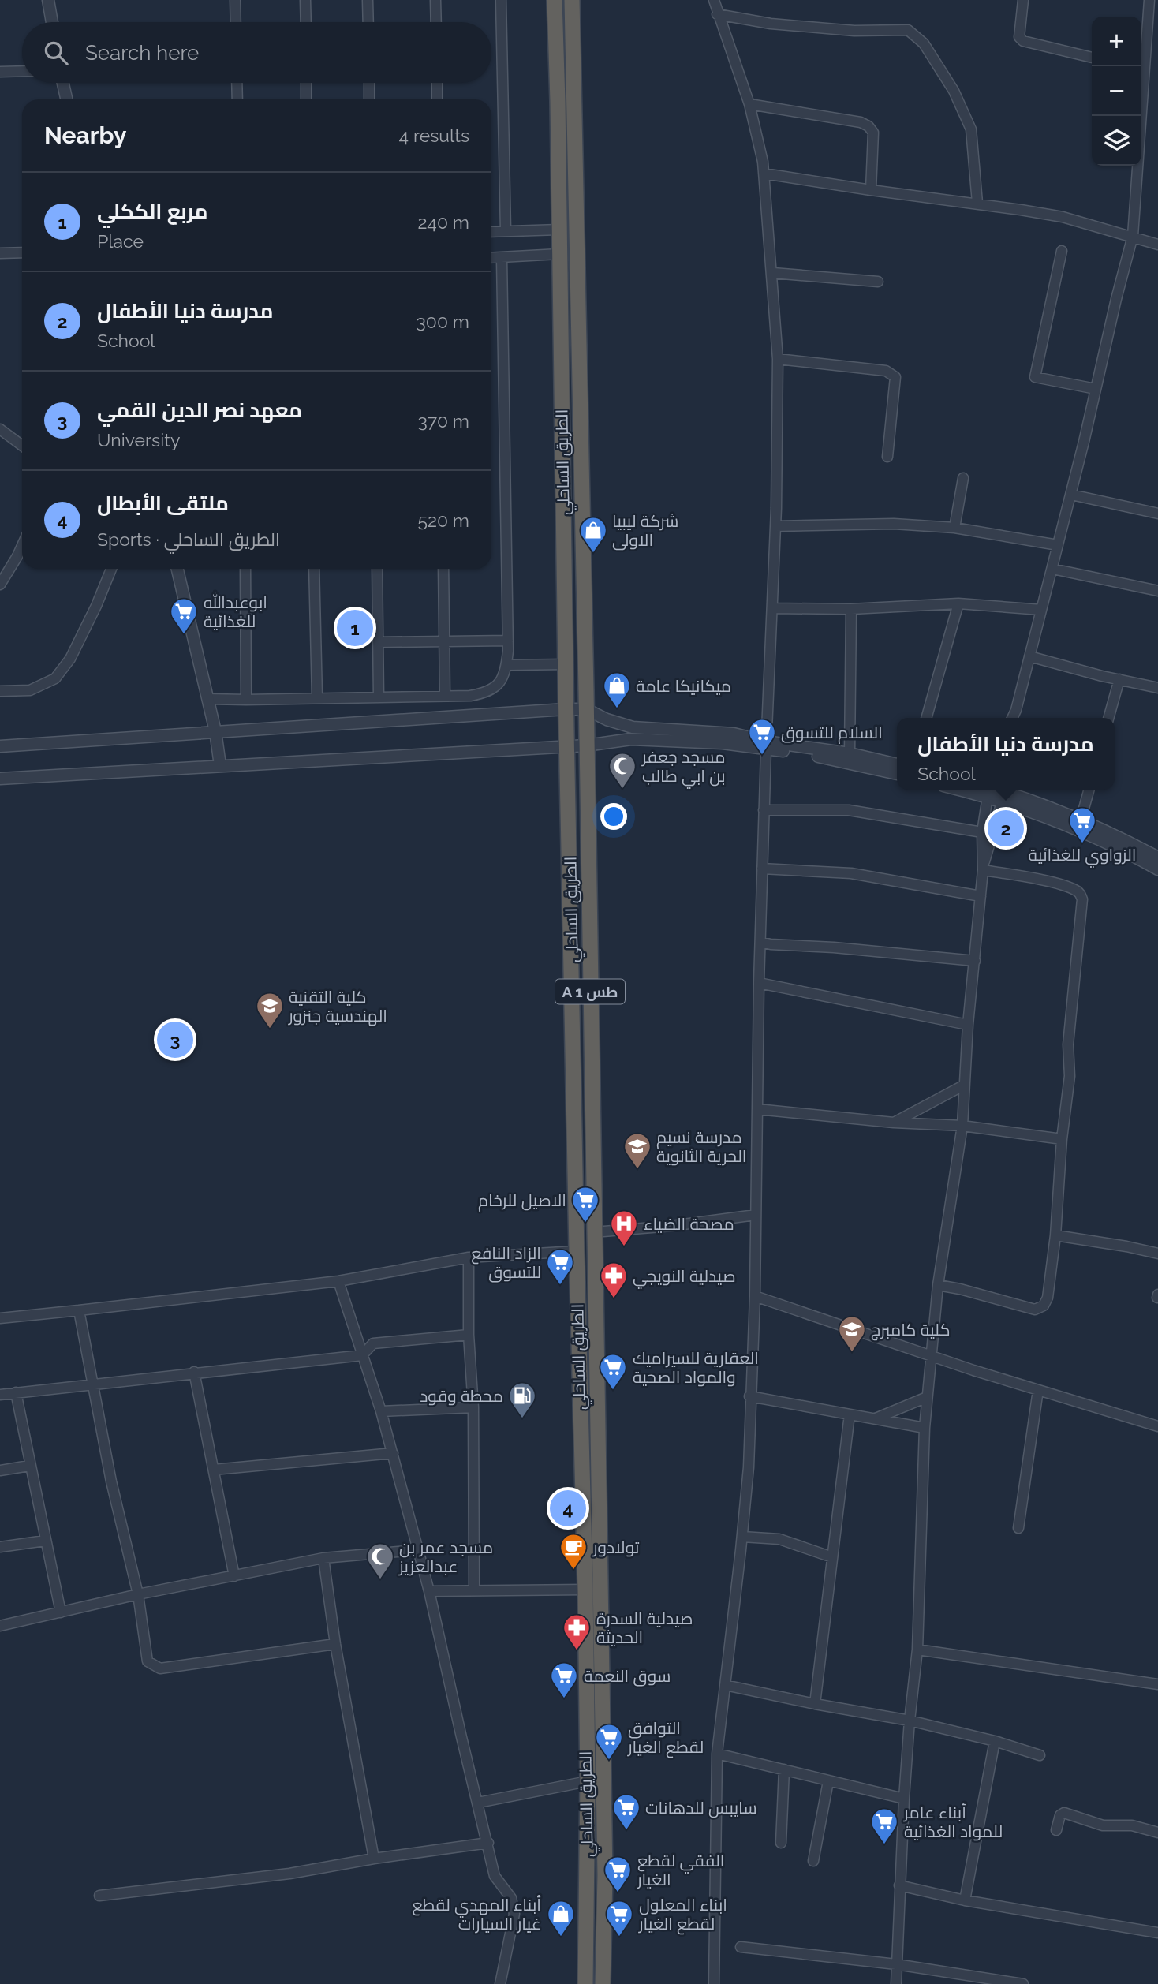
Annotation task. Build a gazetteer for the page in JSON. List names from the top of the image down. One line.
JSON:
{"streets":{"highway":["الطريق الساحلي","A 1 طس"]},"places":{"shop":["شركة ليبيا الاولى","ميكانيكا عامة","أبناء المهدي لقطع غيار السيارات"],"supermarket":["ابوعبدالله للغذائية","السلام للتسوق","الزواوي للغذائية","الاصيل للرخام","الزاد النافع للتسوق","العقارية للسيراميك والمواد الصحية","سوق النعمة","التوافق لقطع الغيار","سايبس للدهانات","أبناء عامر للمواد الغذائية","الفقي لقطع الغيار","ابناء المعلول لقطع الغيار"],"mosque":["مسجد جعفر بن ابي طالب","مسجد عمر بن عبدالعزيز"],"school or university":["كلية التقنية الهندسية جنزور","مدرسة نسيم الحرية الثانوية","كلية كامبرج"],"hospital":["مصحة الضياء"],"pharmacy":["صيدلية النويجي","صيدلية السدرة الحديثة"],"fuel station":["محطة وقود"],"cafe":["تولادور"]},"page":{"map_buttons":["+","−"],"search":"Search here","heading":["Nearby","4 results"],"list":[{"mark":"1","name":"مربع الككلي","note":"Place","value":"240 m"},{"mark":"2","name":"مدرسة دنيا الأطفال","note":"School","value":"300 m"},{"mark":"3","name":"معهد نصر الدين القمي","note":"University","value":"370 m"},{"mark":"4","name":"ملتقى الأبطال","note":"Sports · الطريق الساحلي","value":"520 m"}],"pins":["1","2","3","4"],"popup":["مدرسة دنيا الأطفال","School"]}}
